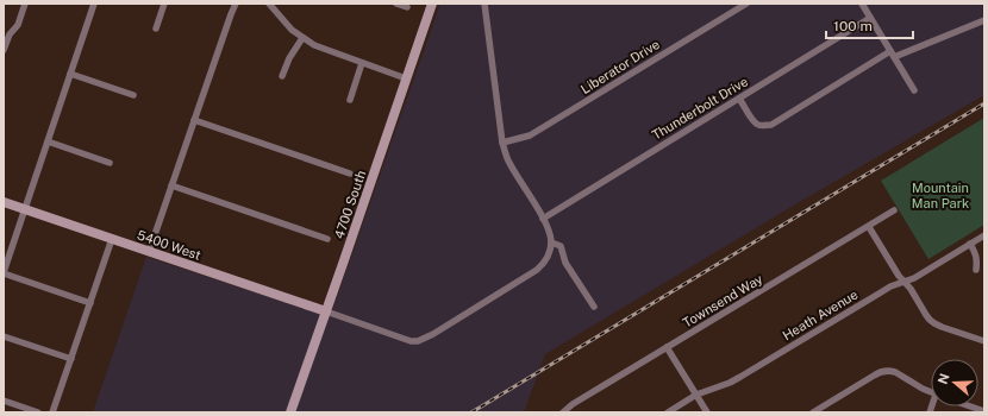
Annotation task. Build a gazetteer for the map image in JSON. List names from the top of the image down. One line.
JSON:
{"streets":{"main road":["4700 South","5400 West"],"street":["Liberator Drive","Thunderbolt Drive","Townsend Way","Heath Avenue"]},"crossings":[["4700 South","5400 West"]],"parks":["Mountain Man Park"],"scale_bar":"100 m","north":"left"}
